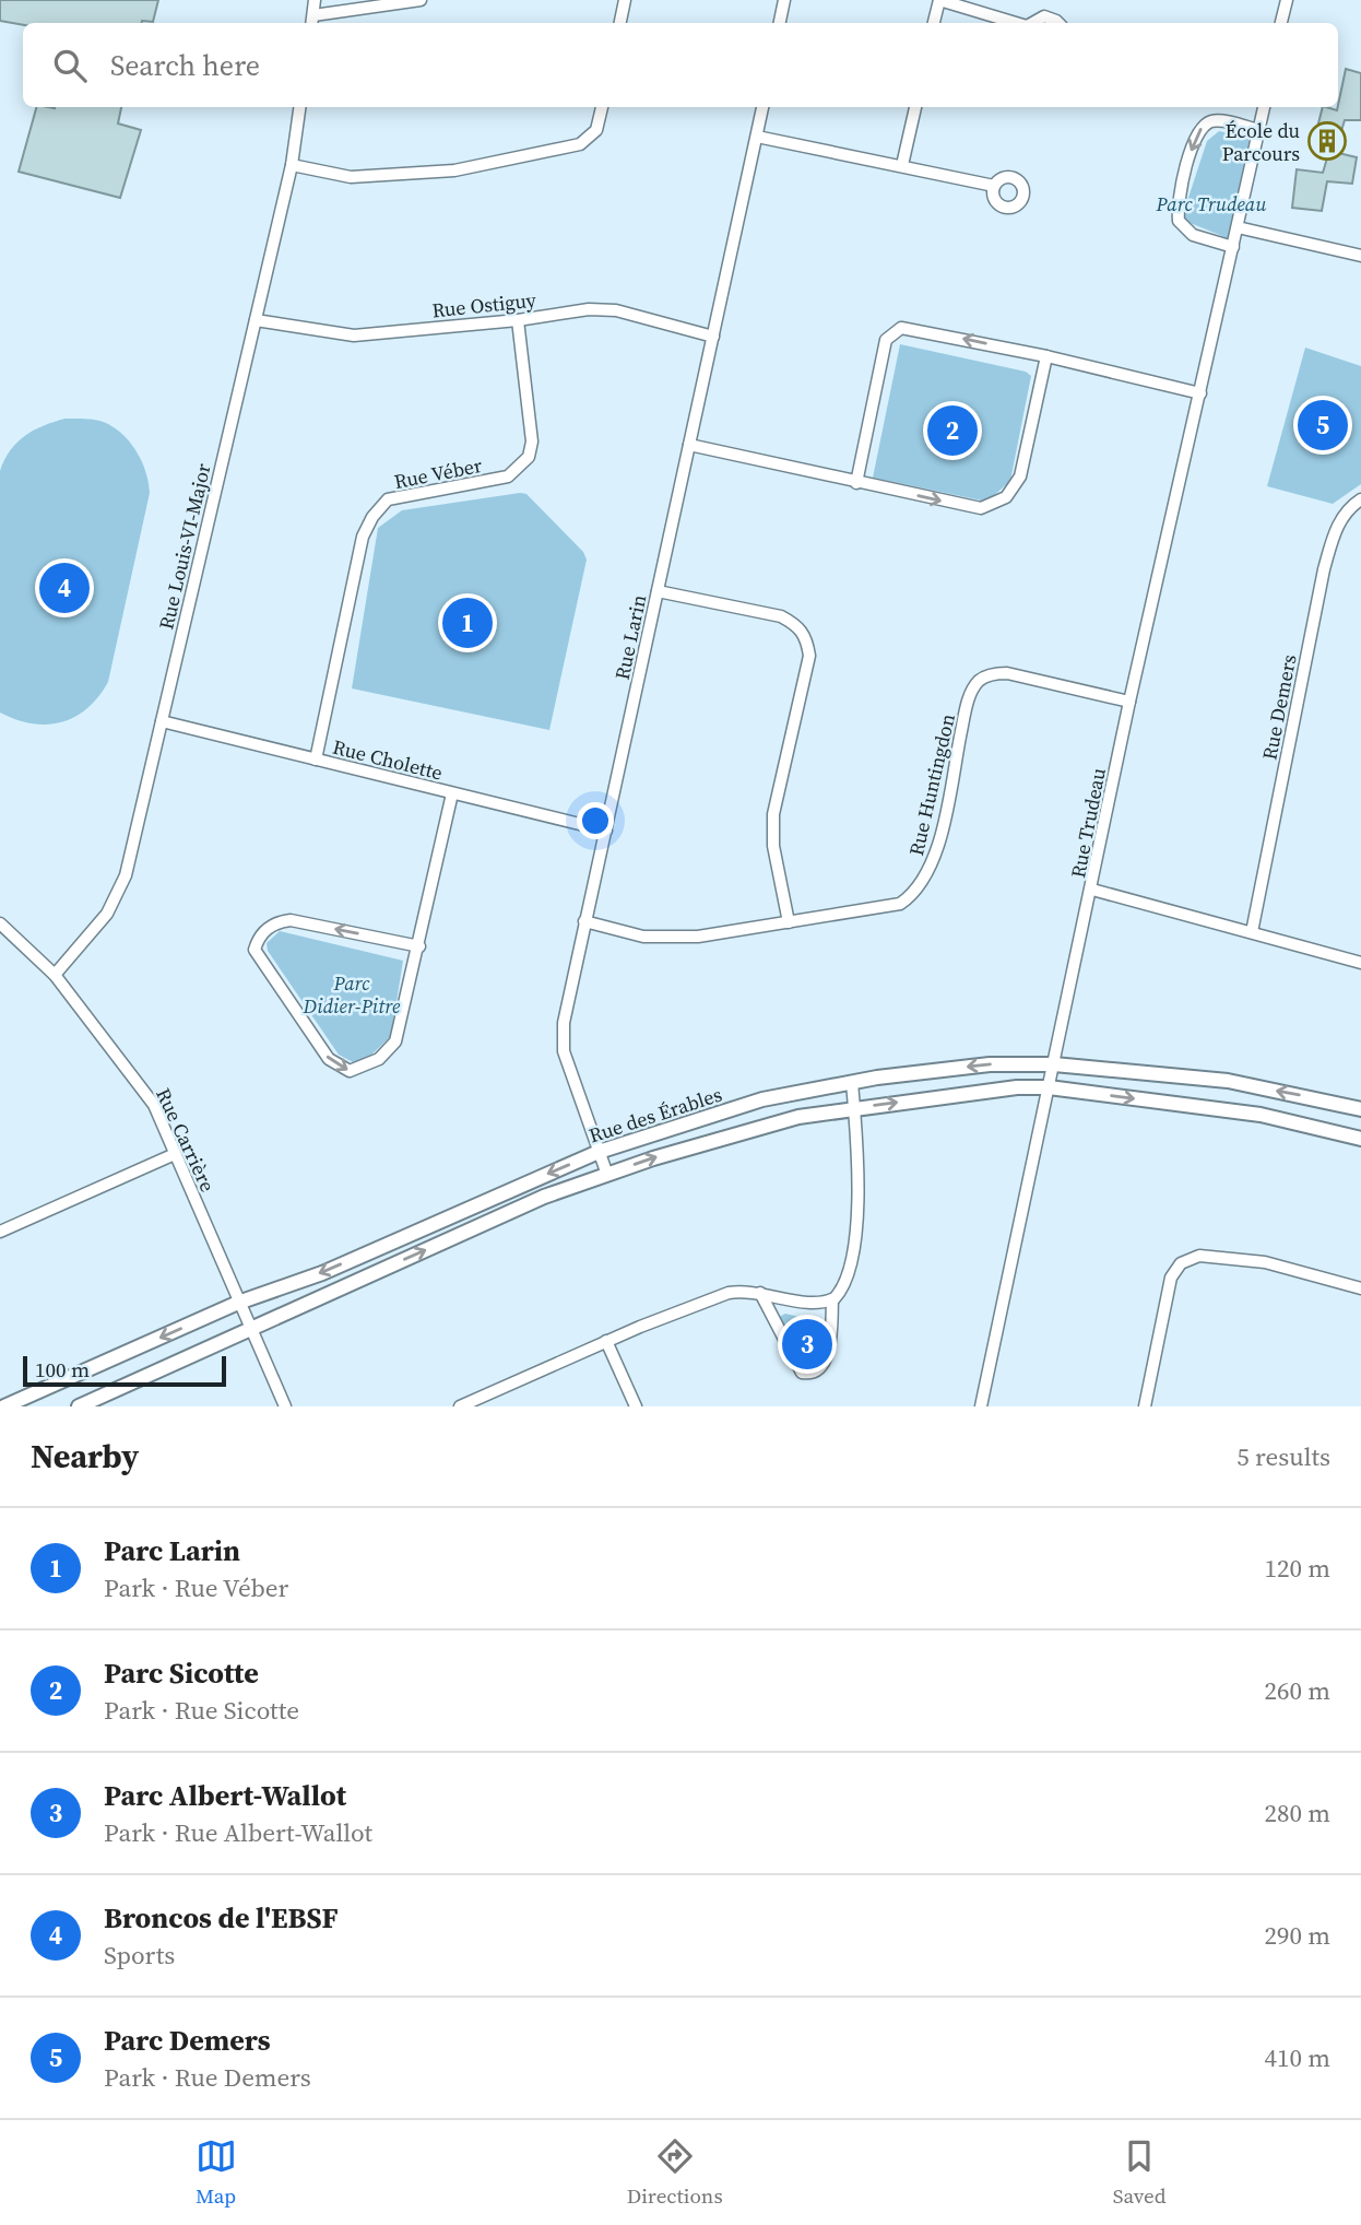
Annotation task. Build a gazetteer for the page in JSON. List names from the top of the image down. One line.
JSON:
{"streets":{"street":["Rue Ostiguy","Rue Véber","Rue Louis-VI-Major","Rue Larin","Rue Demers","Rue Cholette","Rue Huntingdon","Rue Trudeau","Rue des Érables","Rue Carrière"]},"crossings":[["Rue Ostiguy","Rue Véber"],["Rue Ostiguy","Rue Louis-VI-Major"],["Rue Ostiguy","Rue Larin"],["Rue Véber","Rue Cholette"],["Rue Louis-VI-Major","Rue Cholette"],["Rue Louis-VI-Major","Rue Carrière"],["Rue Larin","Rue Cholette"],["Rue Larin","Rue Huntingdon"],["Rue Larin","Rue des Érables"],["Rue Huntingdon","Rue Trudeau"],["Rue Trudeau","Rue des Érables"],["Rue des Érables","Rue Carrière"]],"parks":["Parc Trudeau","Parc Didier-Pitre"],"places":{"building":["École du Parcours"]},"scale_bar":"100 m","page":{"search":"Search here","pins":["5","2","4","1","3"],"scale":"100 m","heading":["Nearby","5 results"],"list":[{"mark":"1","name":"Parc Larin","note":"Park · Rue Véber","value":"120 m"},{"mark":"2","name":"Parc Sicotte","note":"Park · Rue Sicotte","value":"260 m"},{"mark":"3","name":"Parc Albert-Wallot","note":"Park · Rue Albert-Wallot","value":"280 m"},{"mark":"4","name":"Broncos de l'EBSF","note":"Sports","value":"290 m"},{"mark":"5","name":"Parc Demers","note":"Park · Rue Demers","value":"410 m"}],"nav":["Map","Directions","Saved"]}}
